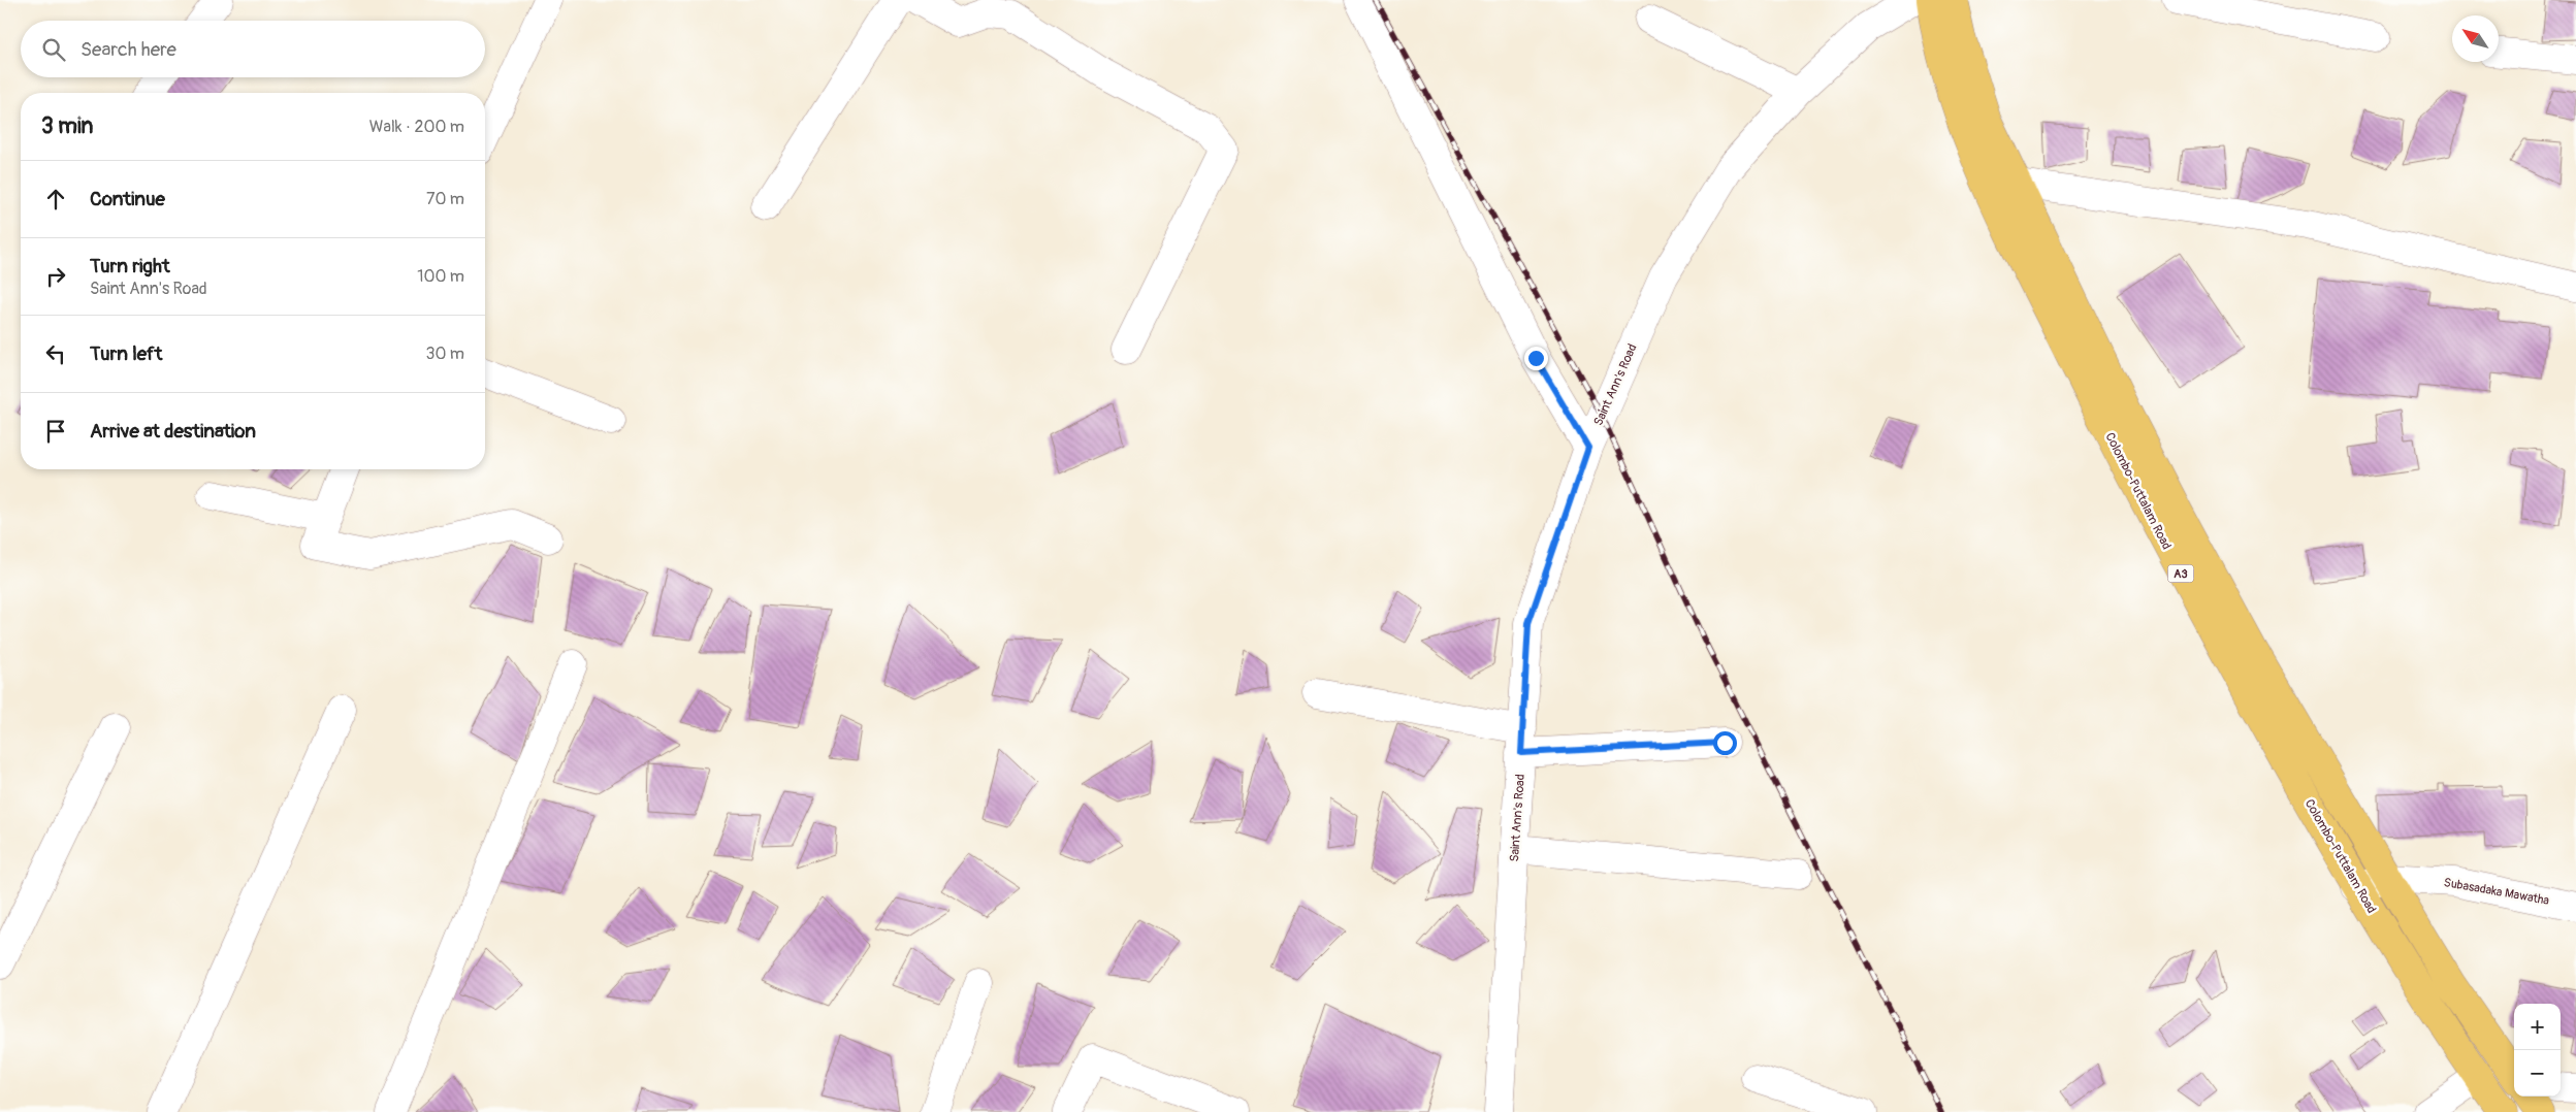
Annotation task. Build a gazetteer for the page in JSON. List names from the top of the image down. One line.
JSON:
{"streets":{"highway":["Colombo-Puttalam Road","A3"],"street":["Saint Ann's Road","Subasadaka Mawatha"]},"crossings":[["Colombo-Puttalam Road","Subasadaka Mawatha"]],"north":"top left","page":{"search":"Search here","heading":["3 min","Walk · 200 m"],"list":[["Continue","70 m"],["Turn right","Saint Ann's Road","100 m"],["Turn left","30 m"],"Arrive at destination"],"map_buttons":["+","−"]}}
